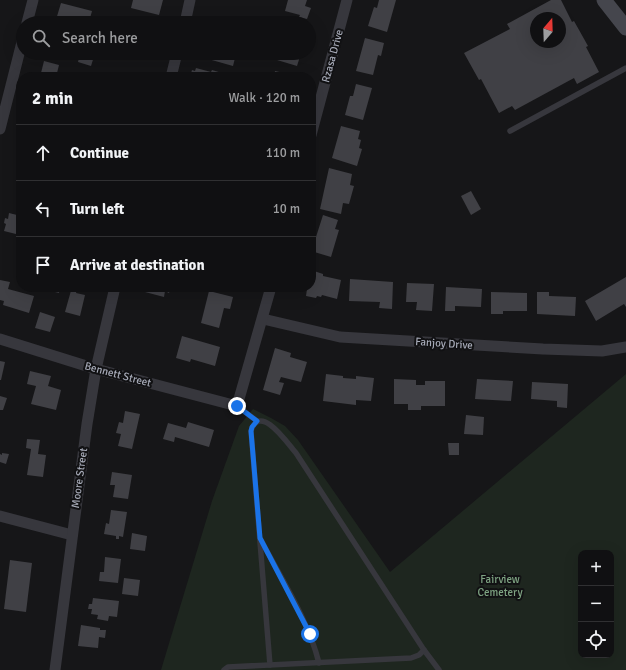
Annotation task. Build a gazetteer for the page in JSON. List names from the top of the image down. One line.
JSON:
{"streets":{"street":["Rzasa Drive","Fanjoy Drive","Bennett Street","Moore Street"]},"crossings":[["Bennett Street","Moore Street"]],"parks":["Fairview Cemetery"],"north":"top","page":{"search":"Search here","heading":["2 min","Walk · 120 m"],"list":[["Continue","110 m"],["Turn left","10 m"],"Arrive at destination"],"map_buttons":["+","−"]}}
